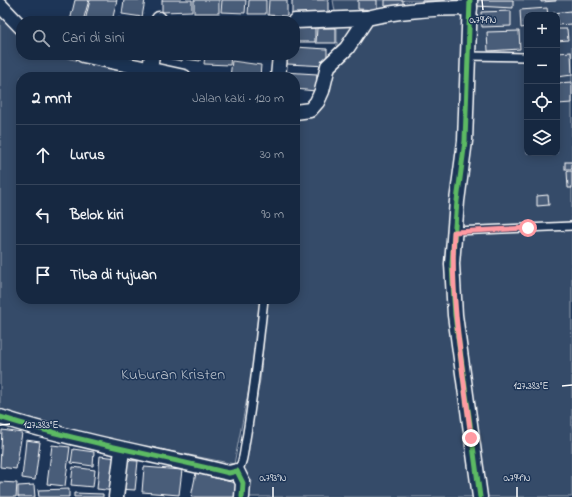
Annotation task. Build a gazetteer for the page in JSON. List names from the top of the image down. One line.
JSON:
{"parks":["Kuburan Kristen"],"page":{"map_buttons":["+","−"],"search":"Cari di sini","heading":["2 mnt","Jalan kaki · 120 m"],"list":[["Lurus","30 m"],["Belok kiri","90 m"],"Tiba di tujuan"]},"coordinates":["0.794°N","127.383°E","0.793°N"]}
